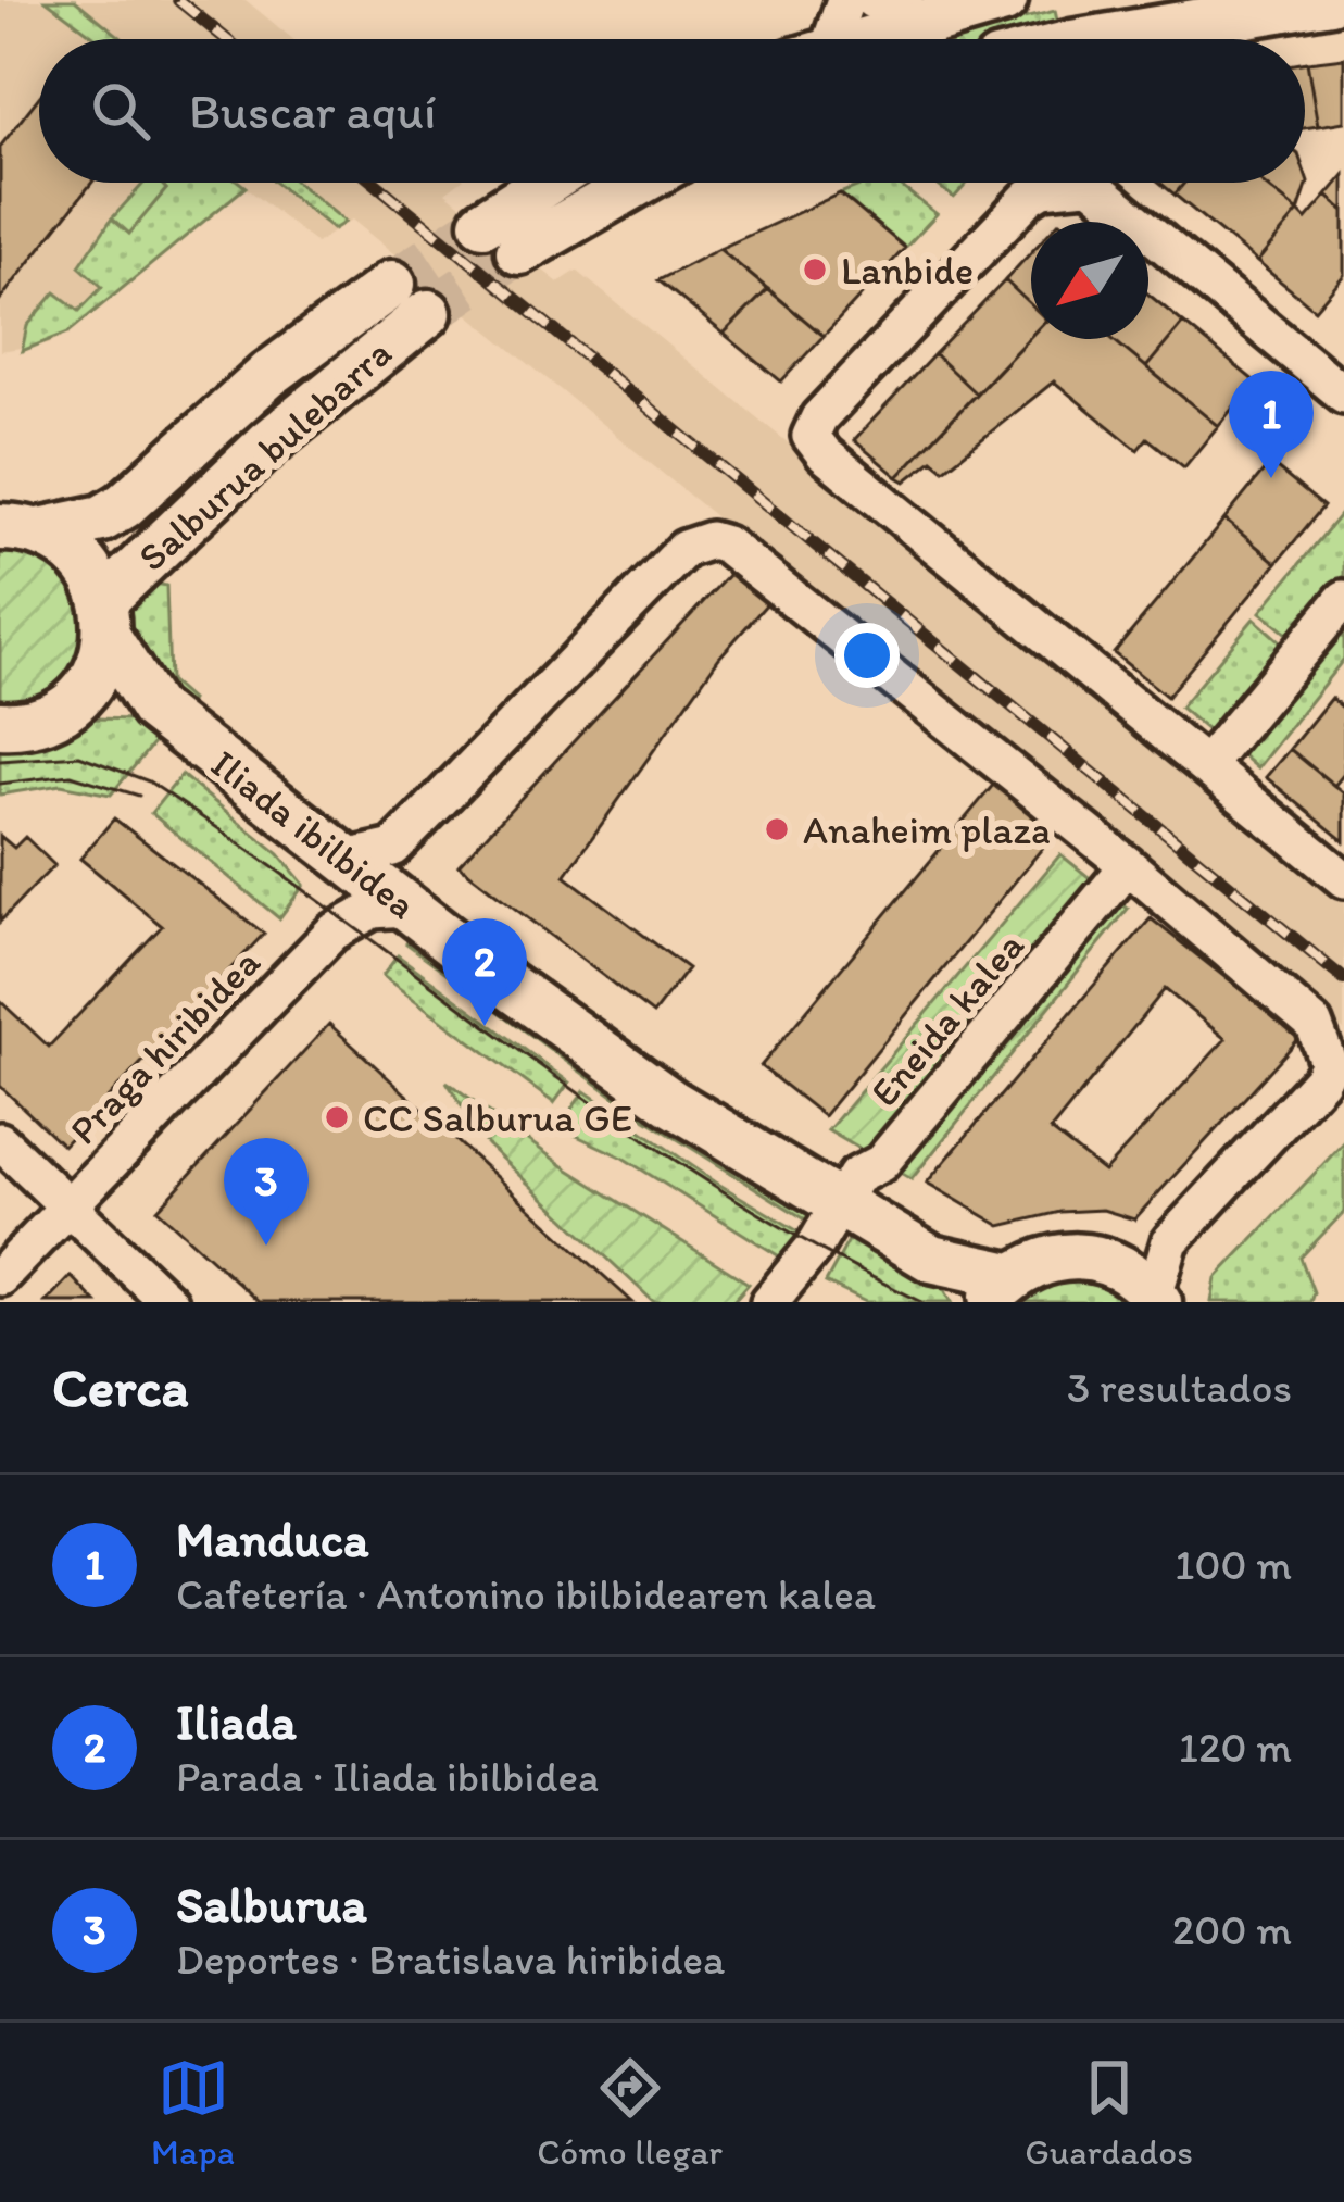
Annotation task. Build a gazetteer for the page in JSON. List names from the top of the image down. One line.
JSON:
{"streets":{"main road":["Salburua bulebarra","Iliada ibilbidea"],"street":["Eneida kalea","Praga hiribidea"]},"crossings":[["Salburua bulebarra","Iliada ibilbidea"],["Iliada ibilbidea","Eneida kalea"],["Iliada ibilbidea","Praga hiribidea"]],"places":["Lanbide","Anaheim plaza","CC Salburua GE"],"north":"bottom left","page":{"search":"Buscar aquí","pins":["1","2","3"],"heading":["Cerca","3 resultados"],"list":[{"mark":"1","name":"Manduca","note":"Cafetería · Antonino ibilbidearen kalea","value":"100 m"},{"mark":"2","name":"Iliada","note":"Parada · Iliada ibilbidea","value":"120 m"},{"mark":"3","name":"Salburua","note":"Deportes · Bratislava hiribidea","value":"200 m"}],"nav":["Mapa","Cómo llegar","Guardados"]}}
